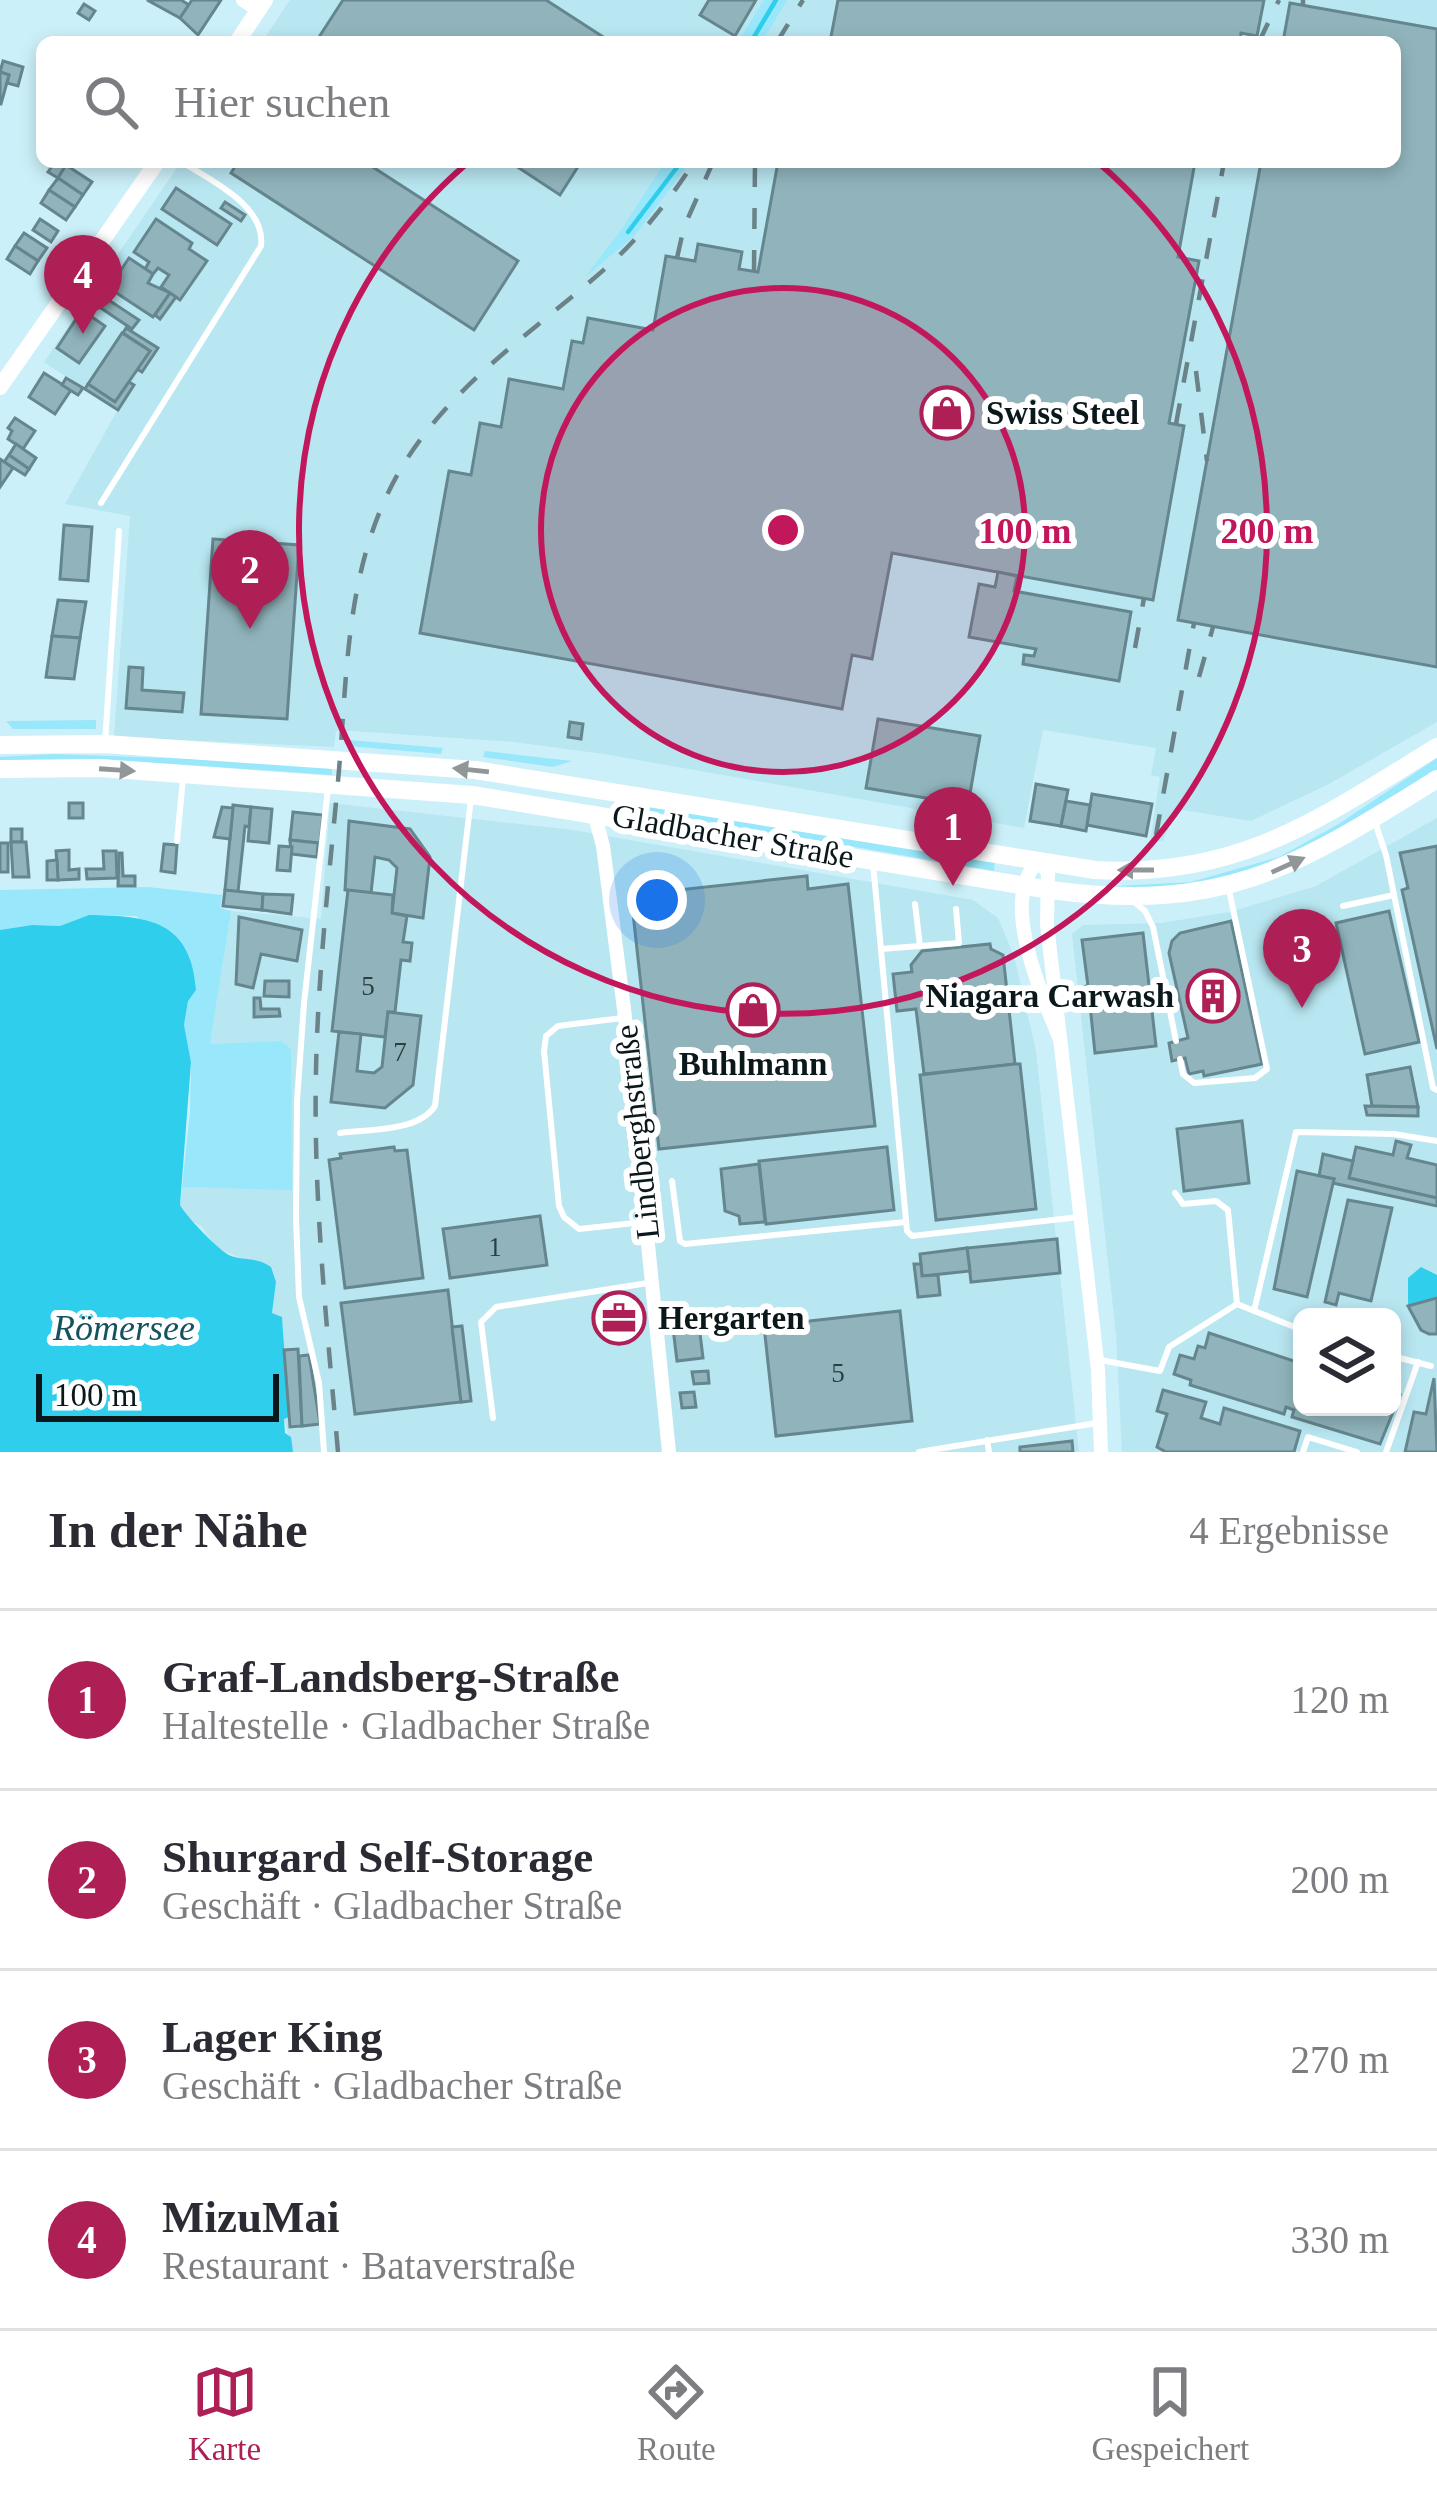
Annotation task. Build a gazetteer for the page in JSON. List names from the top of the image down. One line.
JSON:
{"streets":{"main road":["Gladbacher Straße"],"street":["Lindberghstraße"]},"crossings":[["Gladbacher Straße","Lindberghstraße"]],"water":["Römersee"],"places":{"shop":["Swiss Steel","Buhlmann"],"building":["Niagara Carwash"],"office":["Hergarten"]},"house_numbers":["5","7","1","5"],"scale_bar":"100 m","page":{"search":"Hier suchen","pins":["4","2","1","3"],"scale":"100 m","heading":["In der Nähe","4 Ergebnisse"],"list":[{"mark":"1","name":"Graf-Landsberg-Straße","note":"Haltestelle · Gladbacher Straße","value":"120 m"},{"mark":"2","name":"Shurgard Self-Storage","note":"Geschäft · Gladbacher Straße","value":"200 m"},{"mark":"3","name":"Lager King","note":"Geschäft · Gladbacher Straße","value":"270 m"},{"mark":"4","name":"MizuMai","note":"Restaurant · Bataverstraße","value":"330 m"}],"nav":["Karte","Route","Gespeichert"]},"rings":["100 m","200 m"]}
